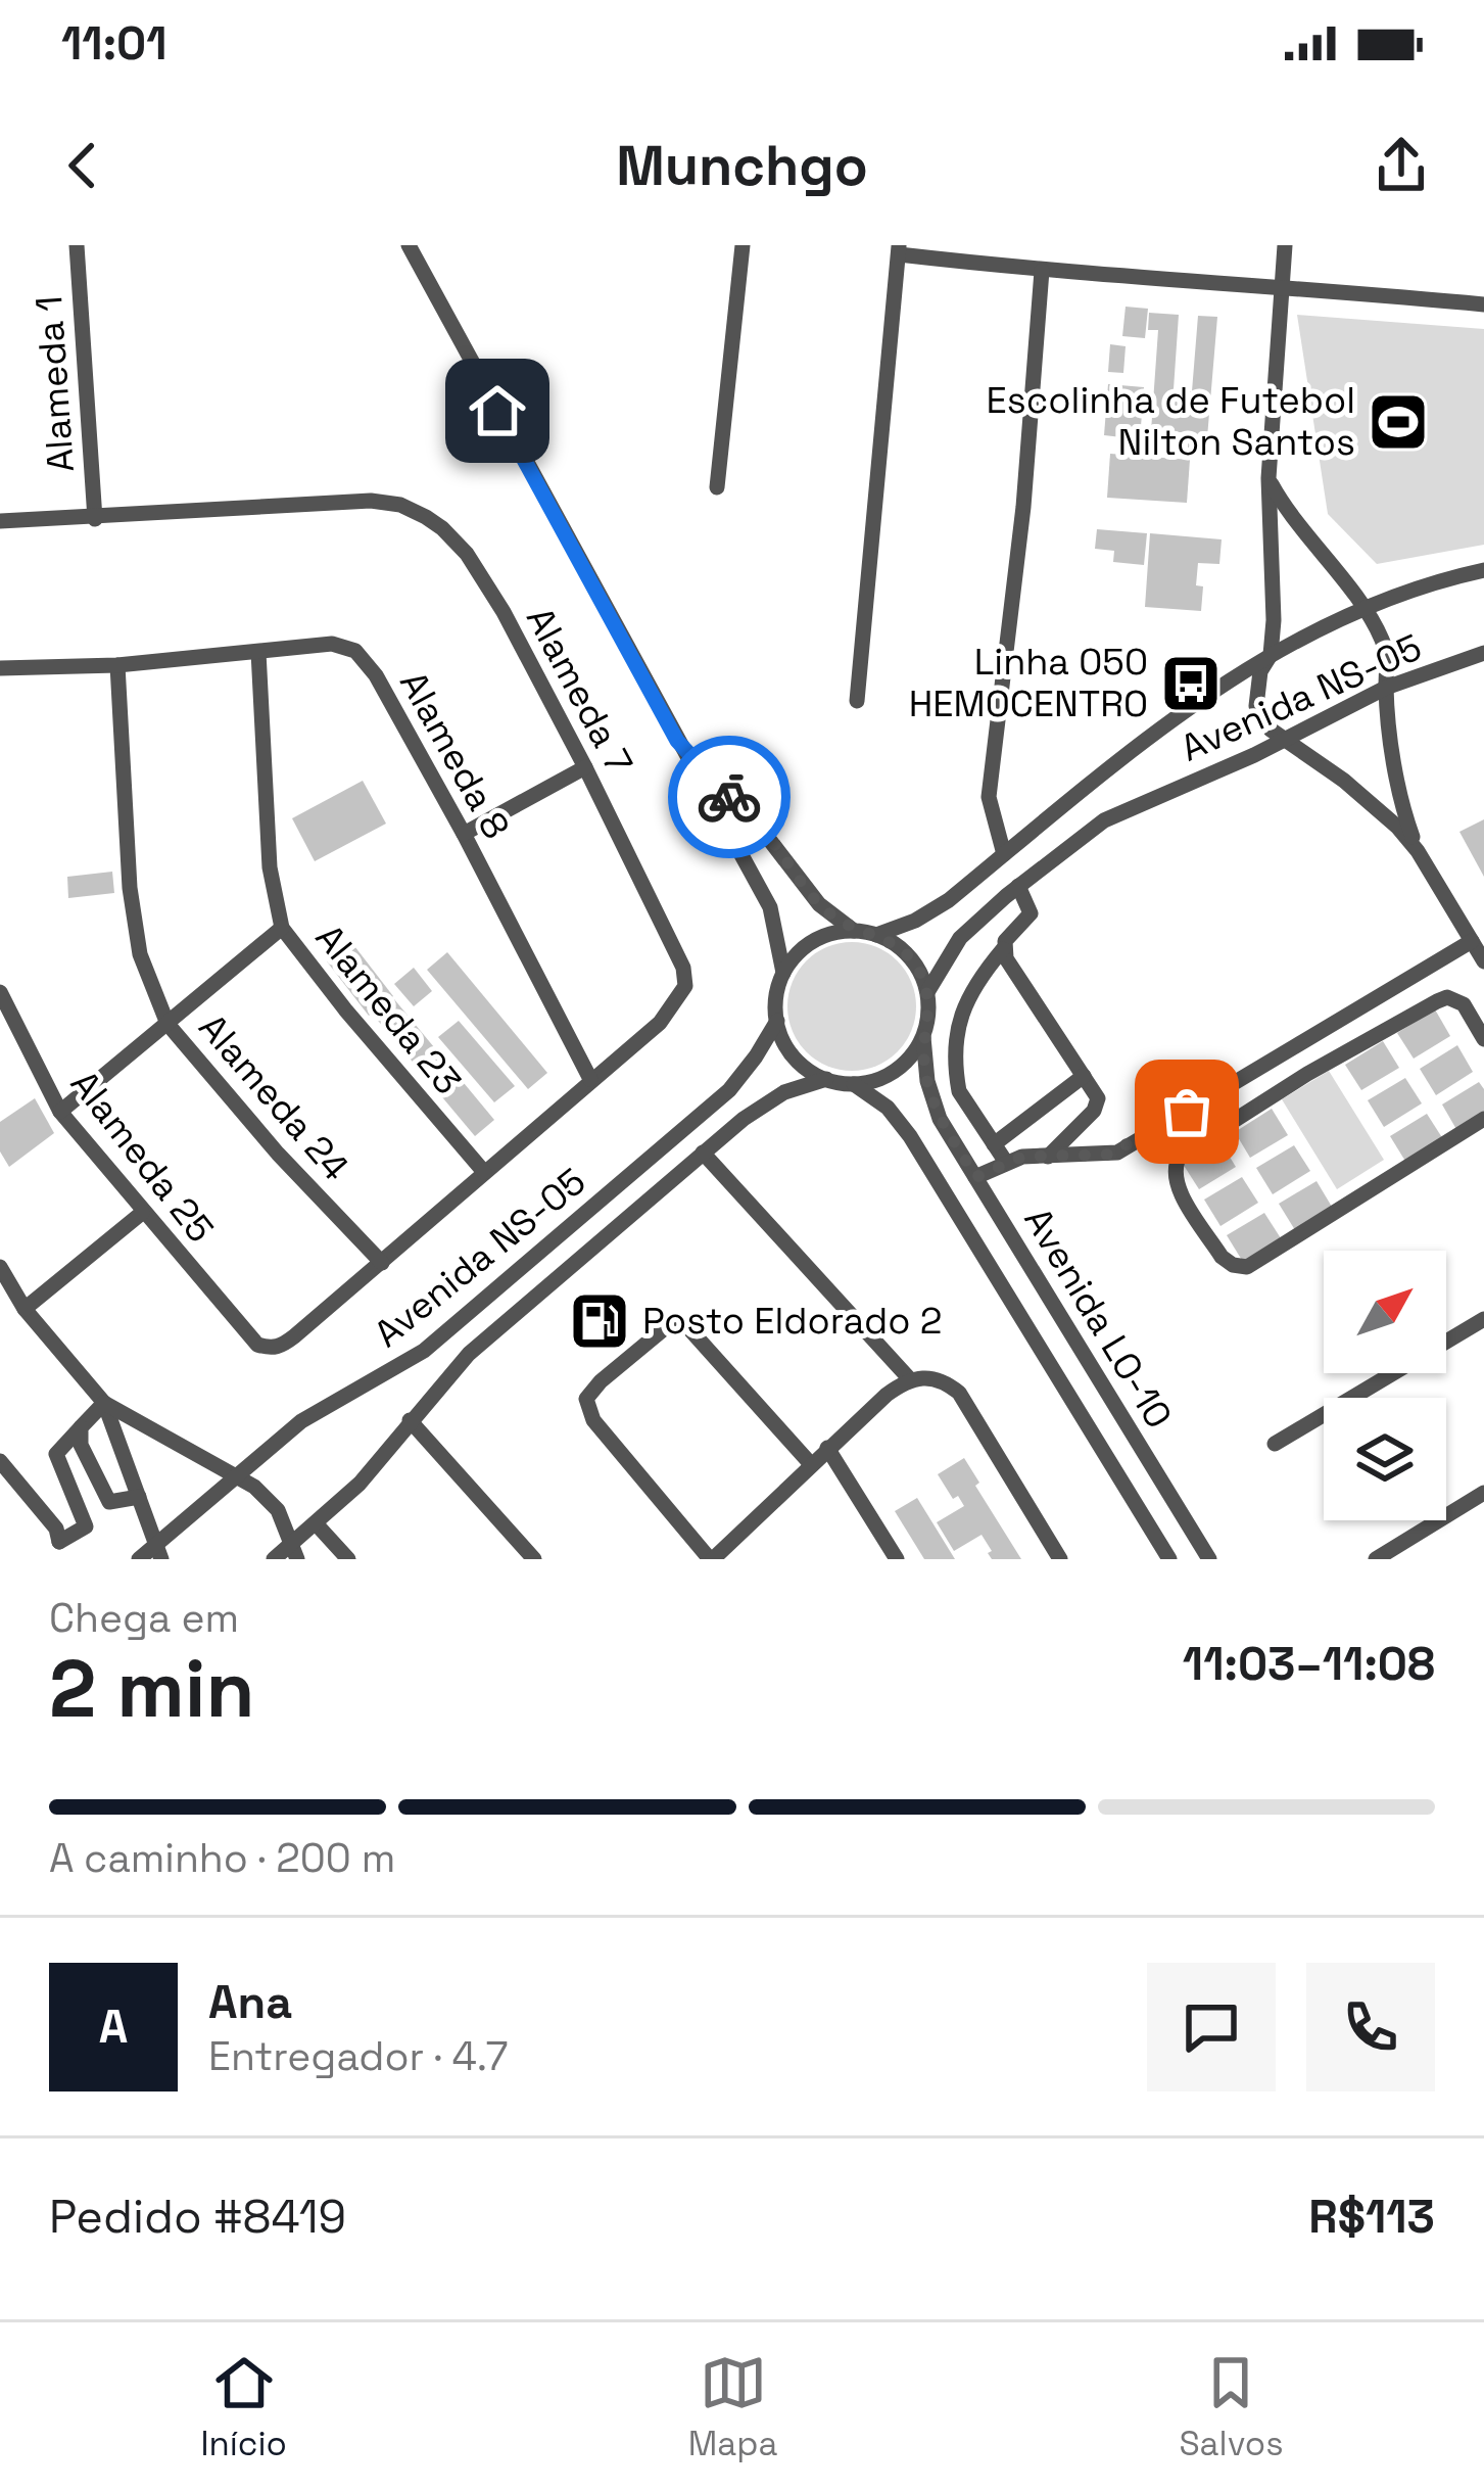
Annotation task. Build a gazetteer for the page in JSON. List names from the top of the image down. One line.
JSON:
{"streets":{"street":["Alameda 1","Alameda 7","Avenida NS-05","Alameda 8","Alameda 23","Alameda 24","Alameda 25","Avenida LO-10"]},"crossings":[["Alameda 1","Alameda 7"],["Alameda 7","Alameda 8"],["Alameda 7","Alameda 23"],["Alameda 7","Alameda 24"],["Alameda 7","Alameda 25"],["Avenida NS-05","Avenida LO-10"],["Alameda 8","Alameda 23"],["Alameda 8","Alameda 24"]],"places":{"sports":["Escolinha de Futebol Nilton Santos"],"bus stop":["Linha 050 HEMOCENTRO"],"fuel station":["Posto Eldorado 2"]},"north":"top right","page":{"status":"11:01","header":"Munchgo","heading":["2 min","Chega em","11:03–11:08"],"panel":["Ana","Entregador · 4.7","Pedido #8419","R$113"],"bar":"A caminho · 200 m","round":"A","tabs":["Início","Mapa","Salvos"]}}
